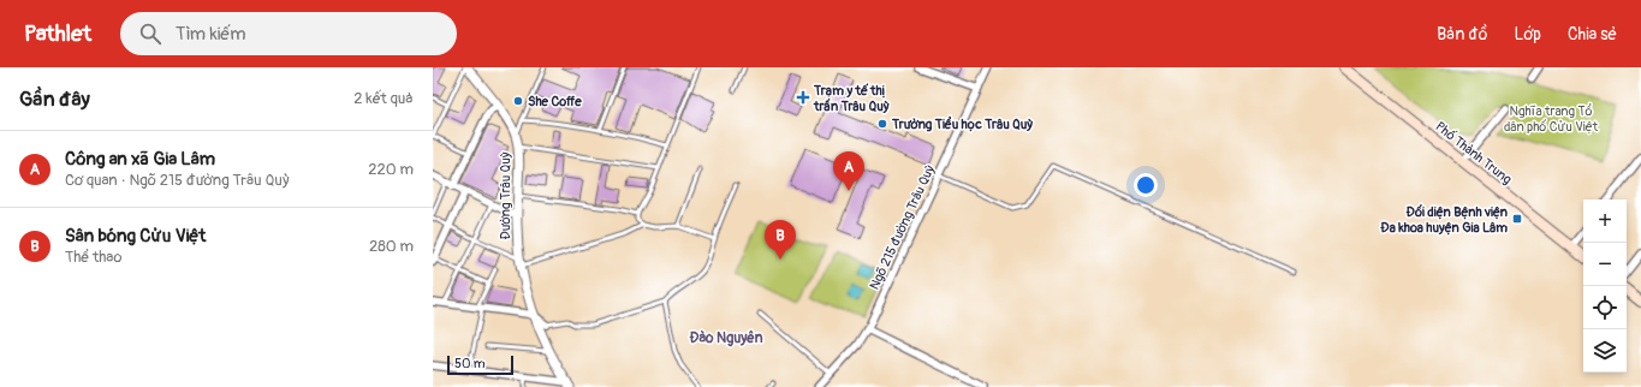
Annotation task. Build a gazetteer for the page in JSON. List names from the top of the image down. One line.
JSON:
{"streets":{"main road":["Phố Thành Trung"],"street":["Đường Trâu Quỳ","Ngõ 215 đường Trâu Quỳ"]},"districts":["Đào Nguyên"],"parks":["Nghĩa trang Tổ dân phố Cửu Việt"],"places":{"health":["Trạm y tế thị trấn Trâu Quỳ"],"other":["She Coffe","Trường Tiểu học Trâu Quỳ"],"transit":["Đối diện Bệnh viện Đa khoa huyện Gia Lâm"]},"scale_bar":"50 m","page":{"header":"Pathlet","search":"Tìm kiếm","nav":["Bản đồ","Lớp","Chia sẻ"],"heading":["Gần đây","2 kết quả"],"list":[{"mark":"A","name":"Công an xã Gia Lâm","note":"Cơ quan · Ngõ 215 đường Trâu Quỳ","value":"220 m"},{"mark":"B","name":"Sân bóng Cửu Việt","note":"Thể thao","value":"280 m"}],"pins":["A","B"],"map_buttons":["+","−"],"scale":"50 m"}}
